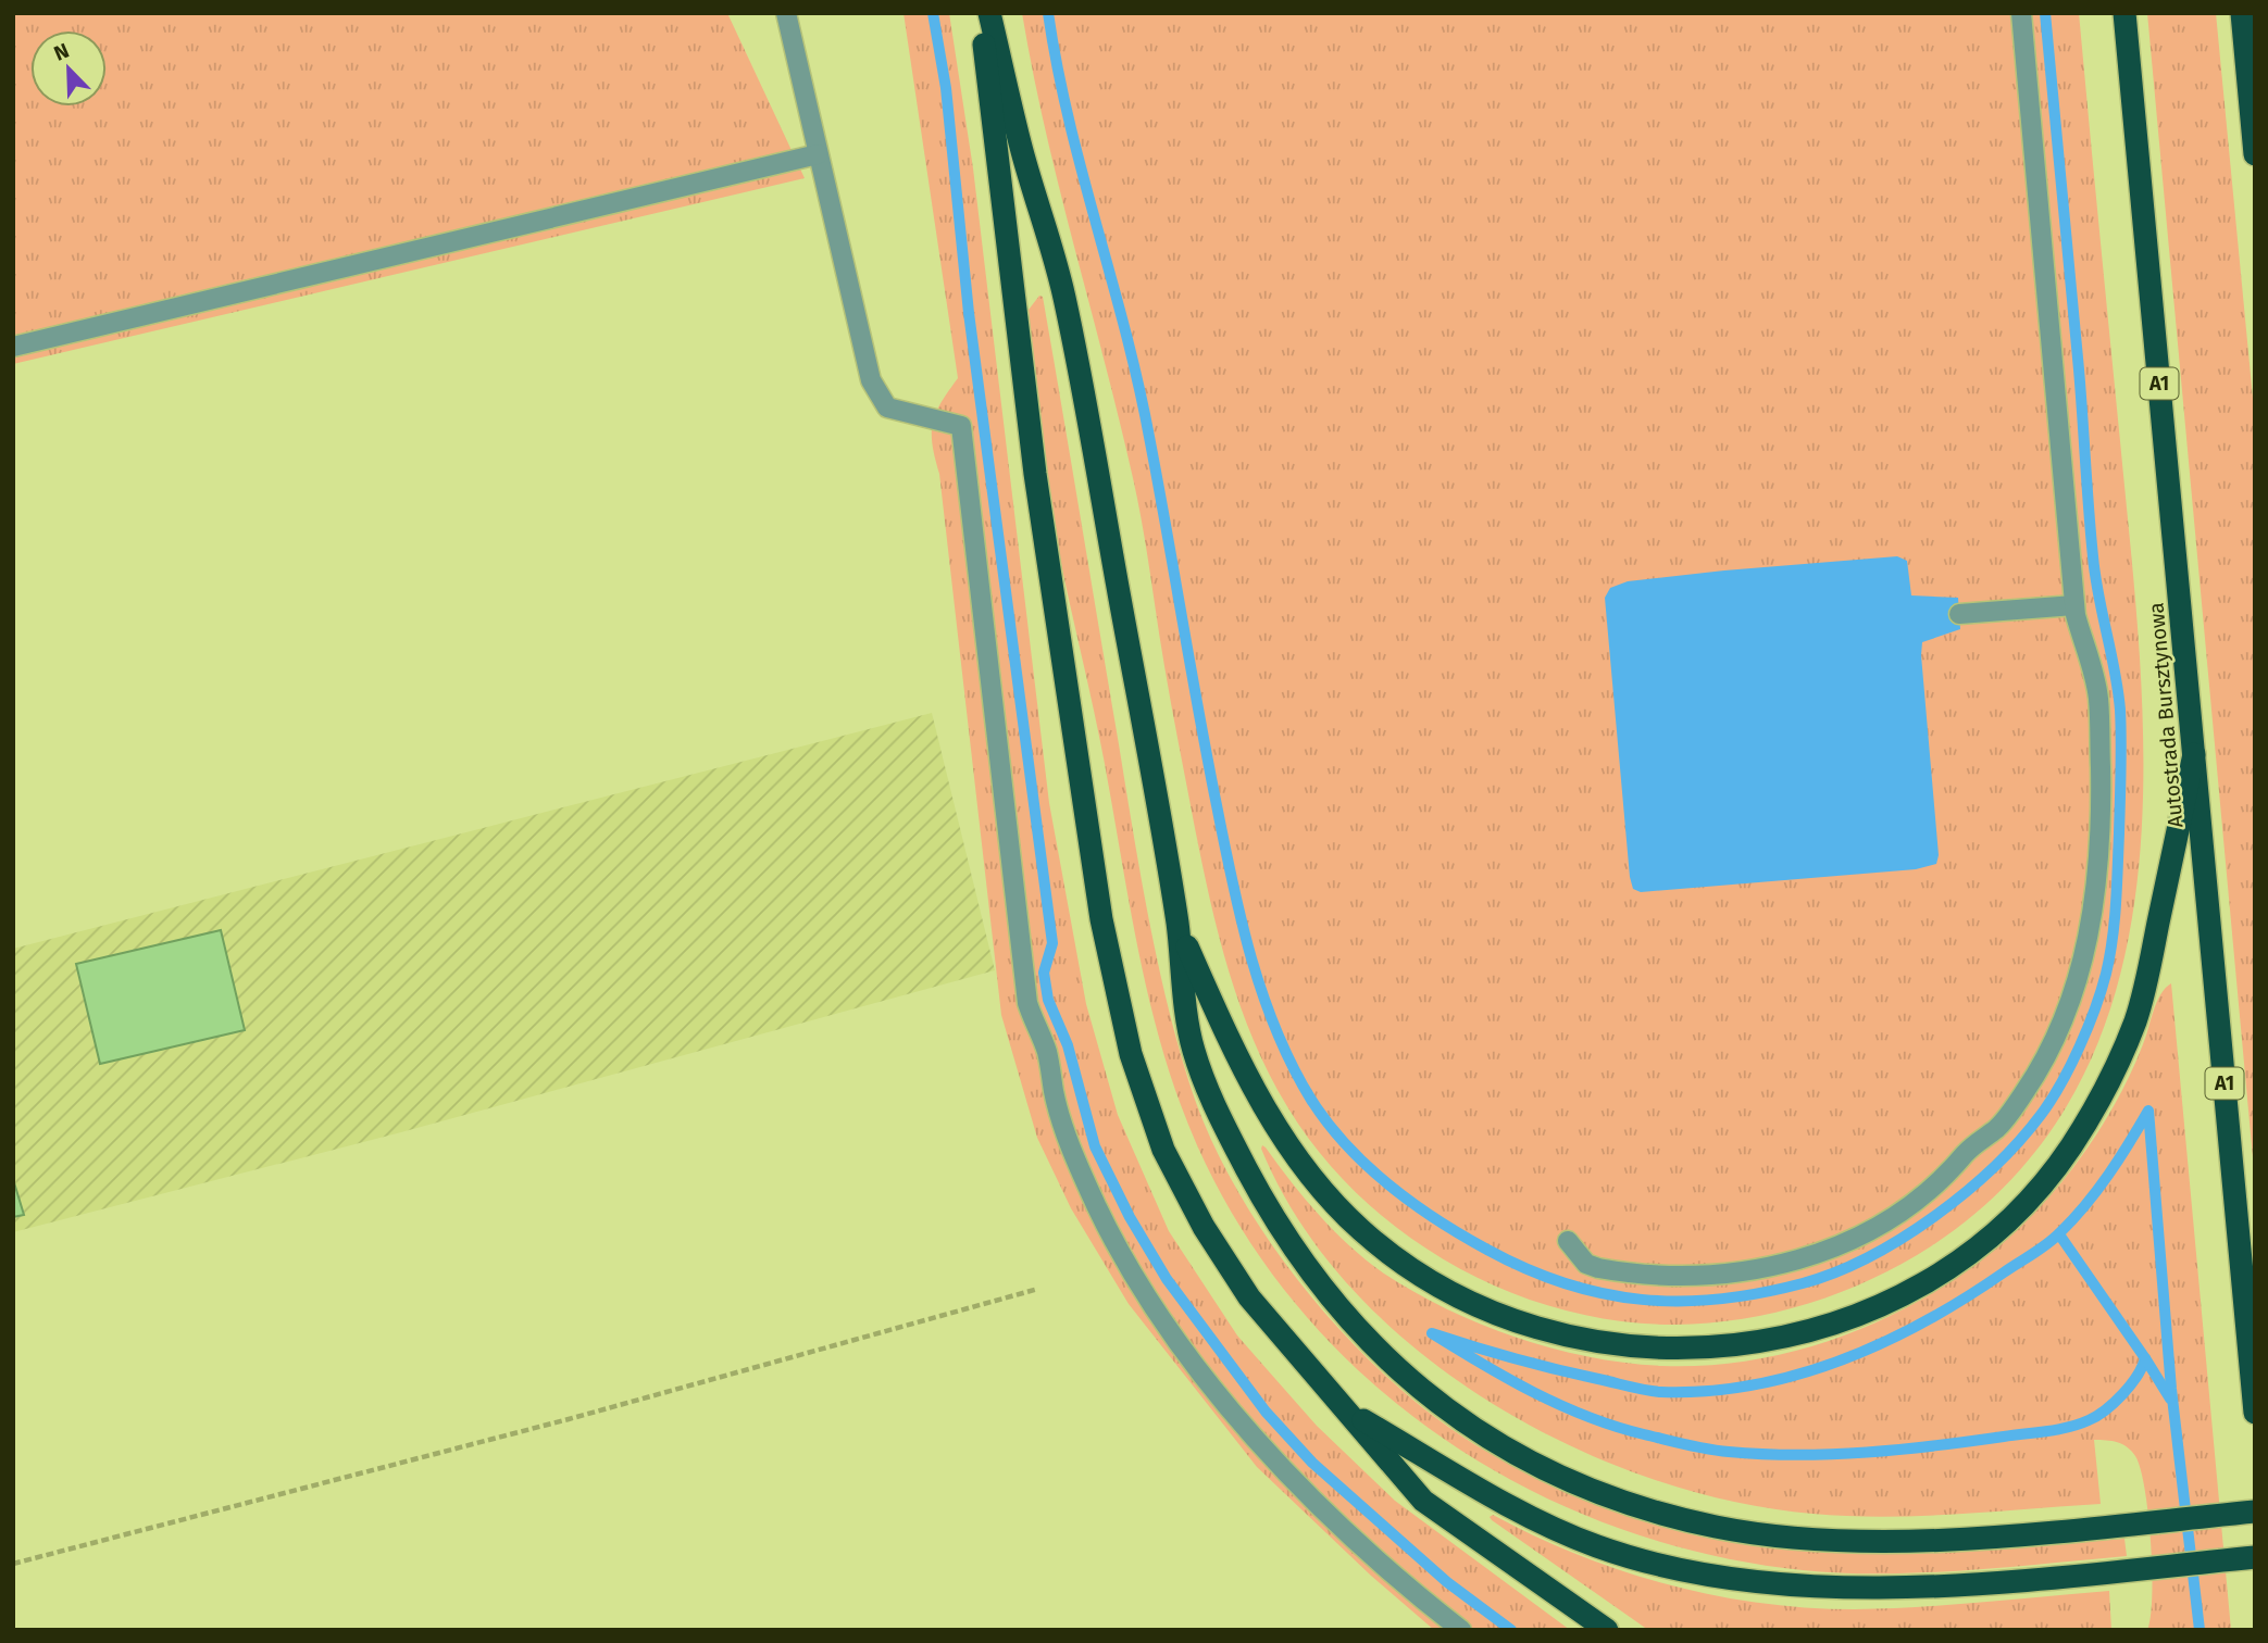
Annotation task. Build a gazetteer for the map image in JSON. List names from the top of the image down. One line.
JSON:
{"streets":{"highway":["A1","Autostrada Bursztynowa"]},"north":"top left"}
